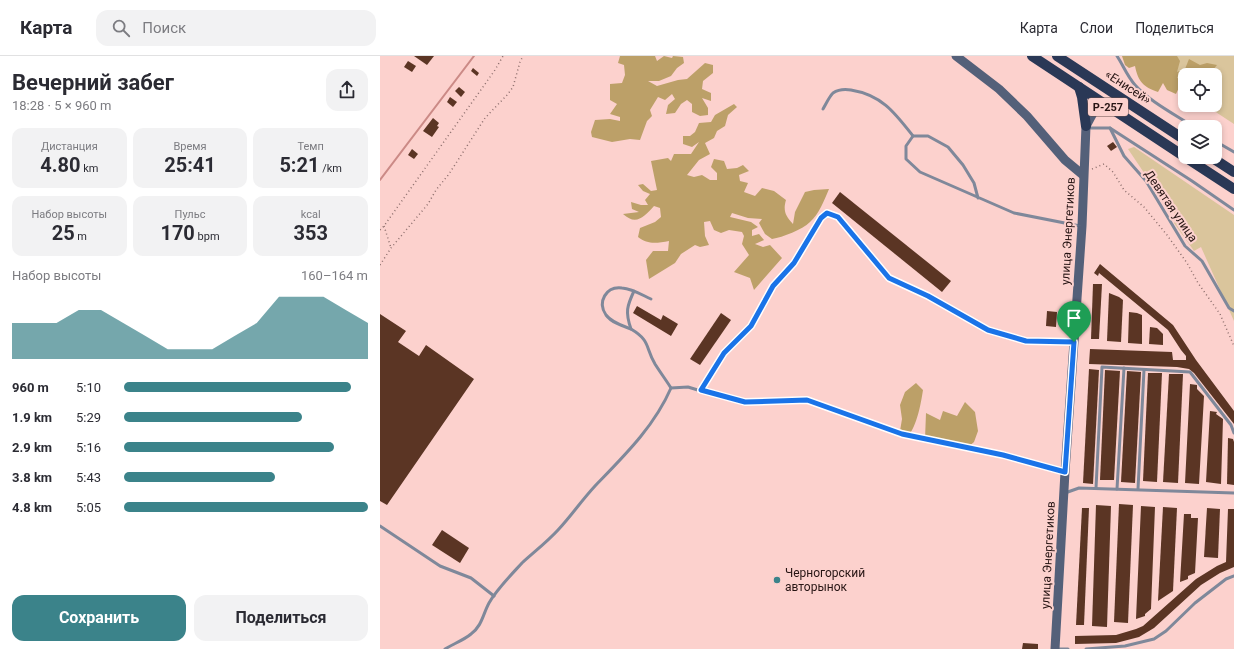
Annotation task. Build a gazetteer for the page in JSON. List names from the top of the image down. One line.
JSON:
{"streets":{"highway":["«Енисей»","Р-257"],"main road":["улица Энергетиков"],"lane":["Девятая улица"]},"places":["Черногорский авторынок"],"page":{"header":"Карта","search":"Поиск","nav":["Карта","Слои","Поделиться"],"heading":["Вечерний забег","18:28 · 5 × 960 m"],"stats":[["Дистанция","4.80 km"],["Время","25:41"],["Темп","5:21 /km"],["Набор высоты","25 m"],["Пульс","170 bpm"],["kcal","353"]],"chart":["Набор высоты","160–164 m"],"list":[{"name":"960 m","note":"5:10"},{"name":"1.9 km","note":"5:29"},{"name":"2.9 km","note":"5:16"},{"name":"3.8 km","note":"5:43"},{"name":"4.8 km","note":"5:05"}],"buttons":["Сохранить","Поделиться"]}}
